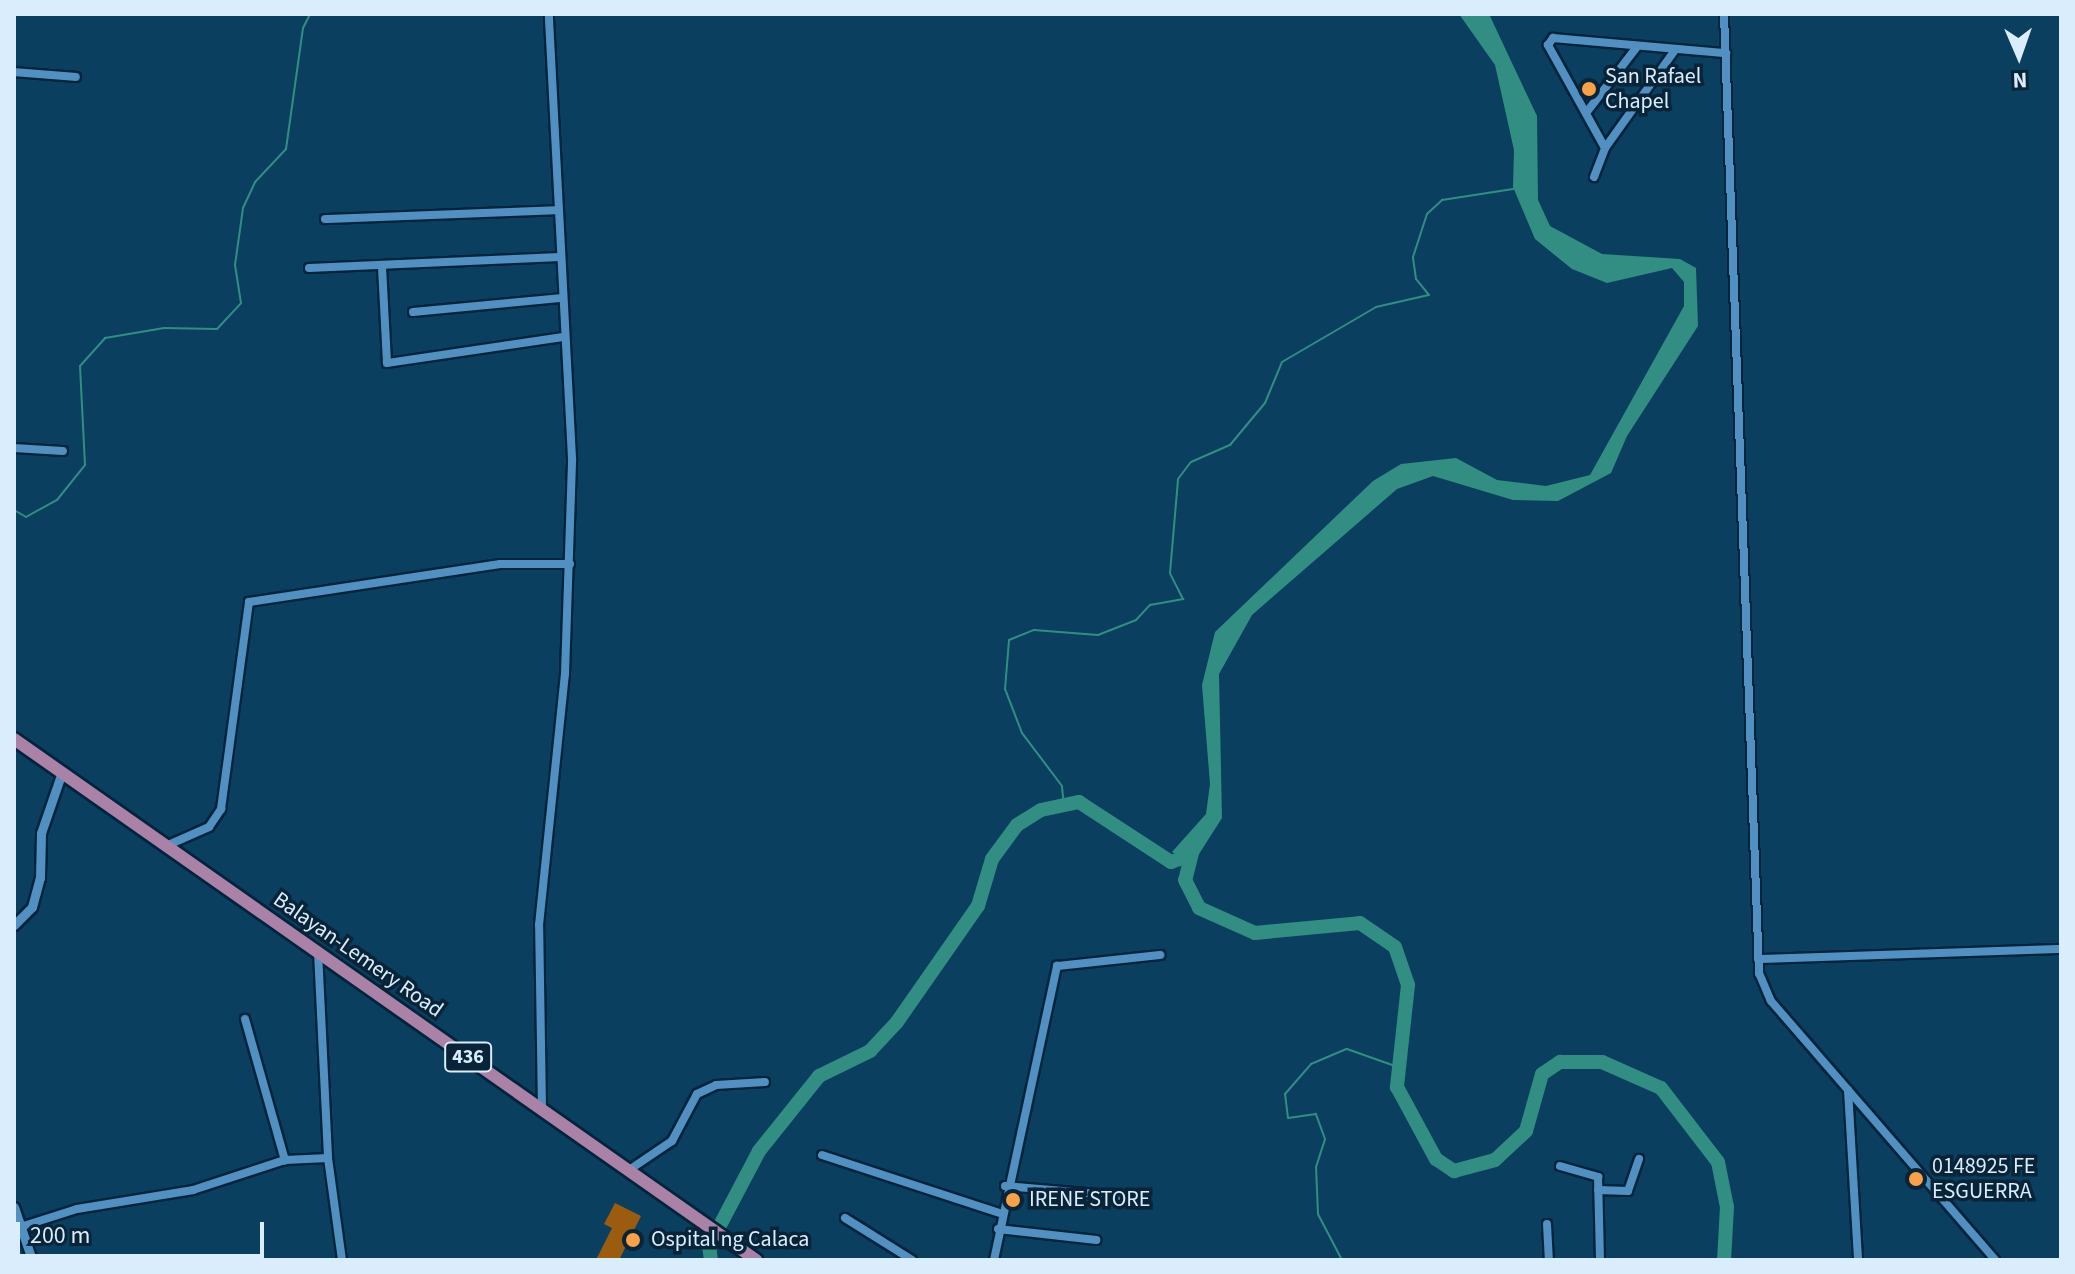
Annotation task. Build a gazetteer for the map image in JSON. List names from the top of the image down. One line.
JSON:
{"streets":{"main road":["Balayan-Lemery Road","436"]},"places":["San Rafael Chapel","0148925 FE ESGUERRA","IRENE STORE","Ospital ng Calaca"],"scale_bar":"200 m","north":"bottom"}
